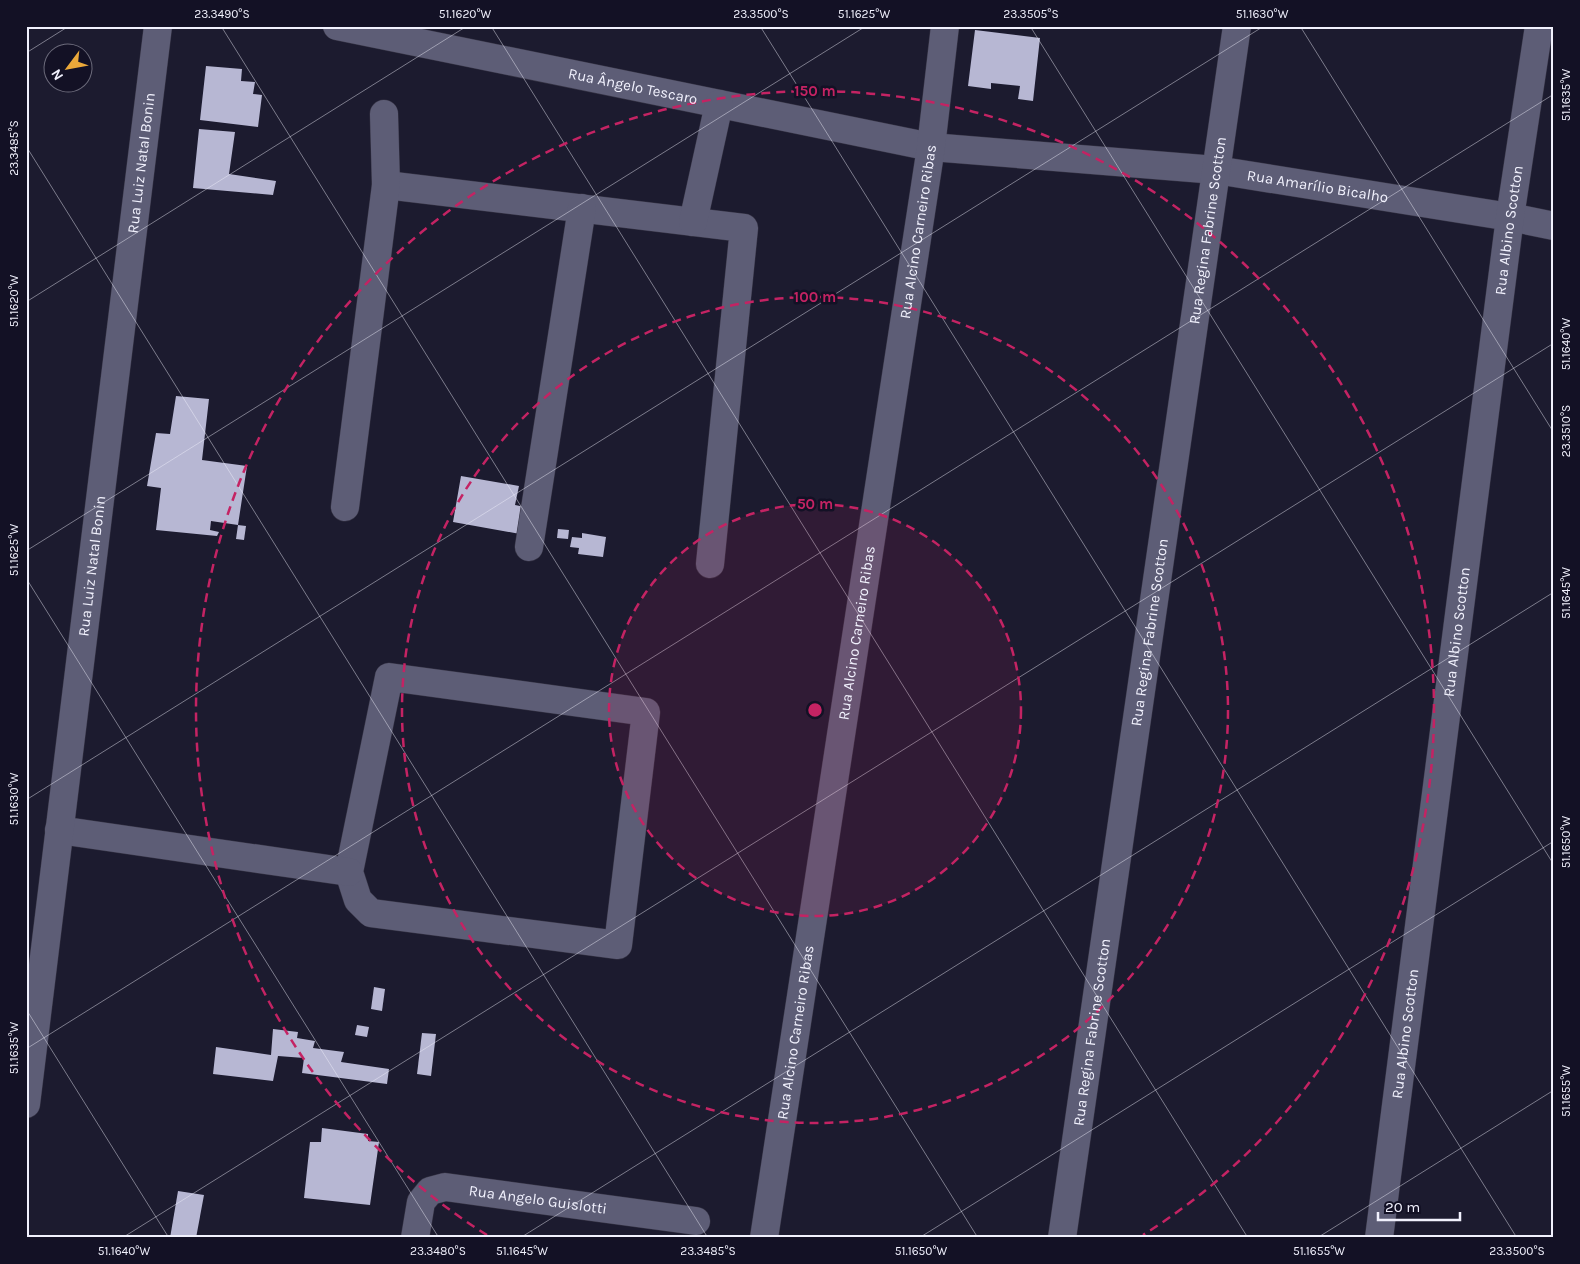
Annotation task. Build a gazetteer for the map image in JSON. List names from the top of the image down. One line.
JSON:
{"streets":{"street":["Rua Ângelo Tescaro","Rua Luiz Natal Bonin","Rua Amarílio Bicalho","Rua Albino Scotton","Rua Regina Fabrine Scotton","Rua Alcino Carneiro Ribas","Rua Angelo Guislotti"]},"crossings":[["Rua Ângelo Tescaro","Rua Amarílio Bicalho"],["Rua Ângelo Tescaro","Rua Alcino Carneiro Ribas"],["Rua Amarílio Bicalho","Rua Albino Scotton"],["Rua Amarílio Bicalho","Rua Regina Fabrine Scotton"],["Rua Amarílio Bicalho","Rua Alcino Carneiro Ribas"]],"scale_bar":"20 m","north":"bottom left","coordinates":["23.3490°S","51.1620°W","23.3500°S","51.1625°W","23.3505°S","51.1630°W","51.1635°W","23.3485°S","51.1640°W","23.3510°S","51.1645°W","51.1650°W","51.1655°W","23.3480°S"],"rings":["150 m","100 m","50 m"]}
